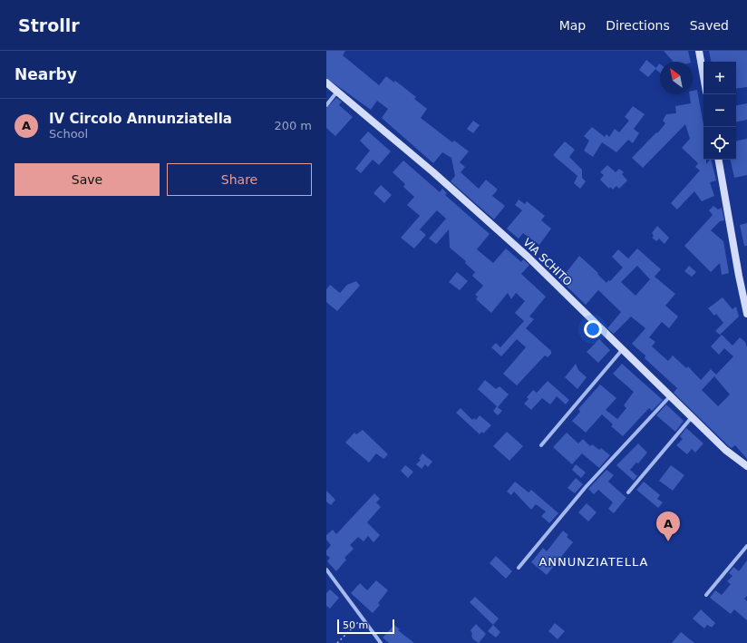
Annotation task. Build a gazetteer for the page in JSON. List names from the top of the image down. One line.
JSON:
{"streets":{"street":["VIA SCHITO"]},"districts":["ANNUNZIATELLA"],"scale_bar":"50 m","north":"top left","page":{"header":"Strollr","nav":["Map","Directions","Saved"],"heading":"Nearby","map_buttons":["+","−"],"list":[{"mark":"A","name":"IV Circolo Annunziatella","note":"School","value":"200 m"}],"buttons":["Save","Share"],"pins":"A","scale":"50 m"}}
